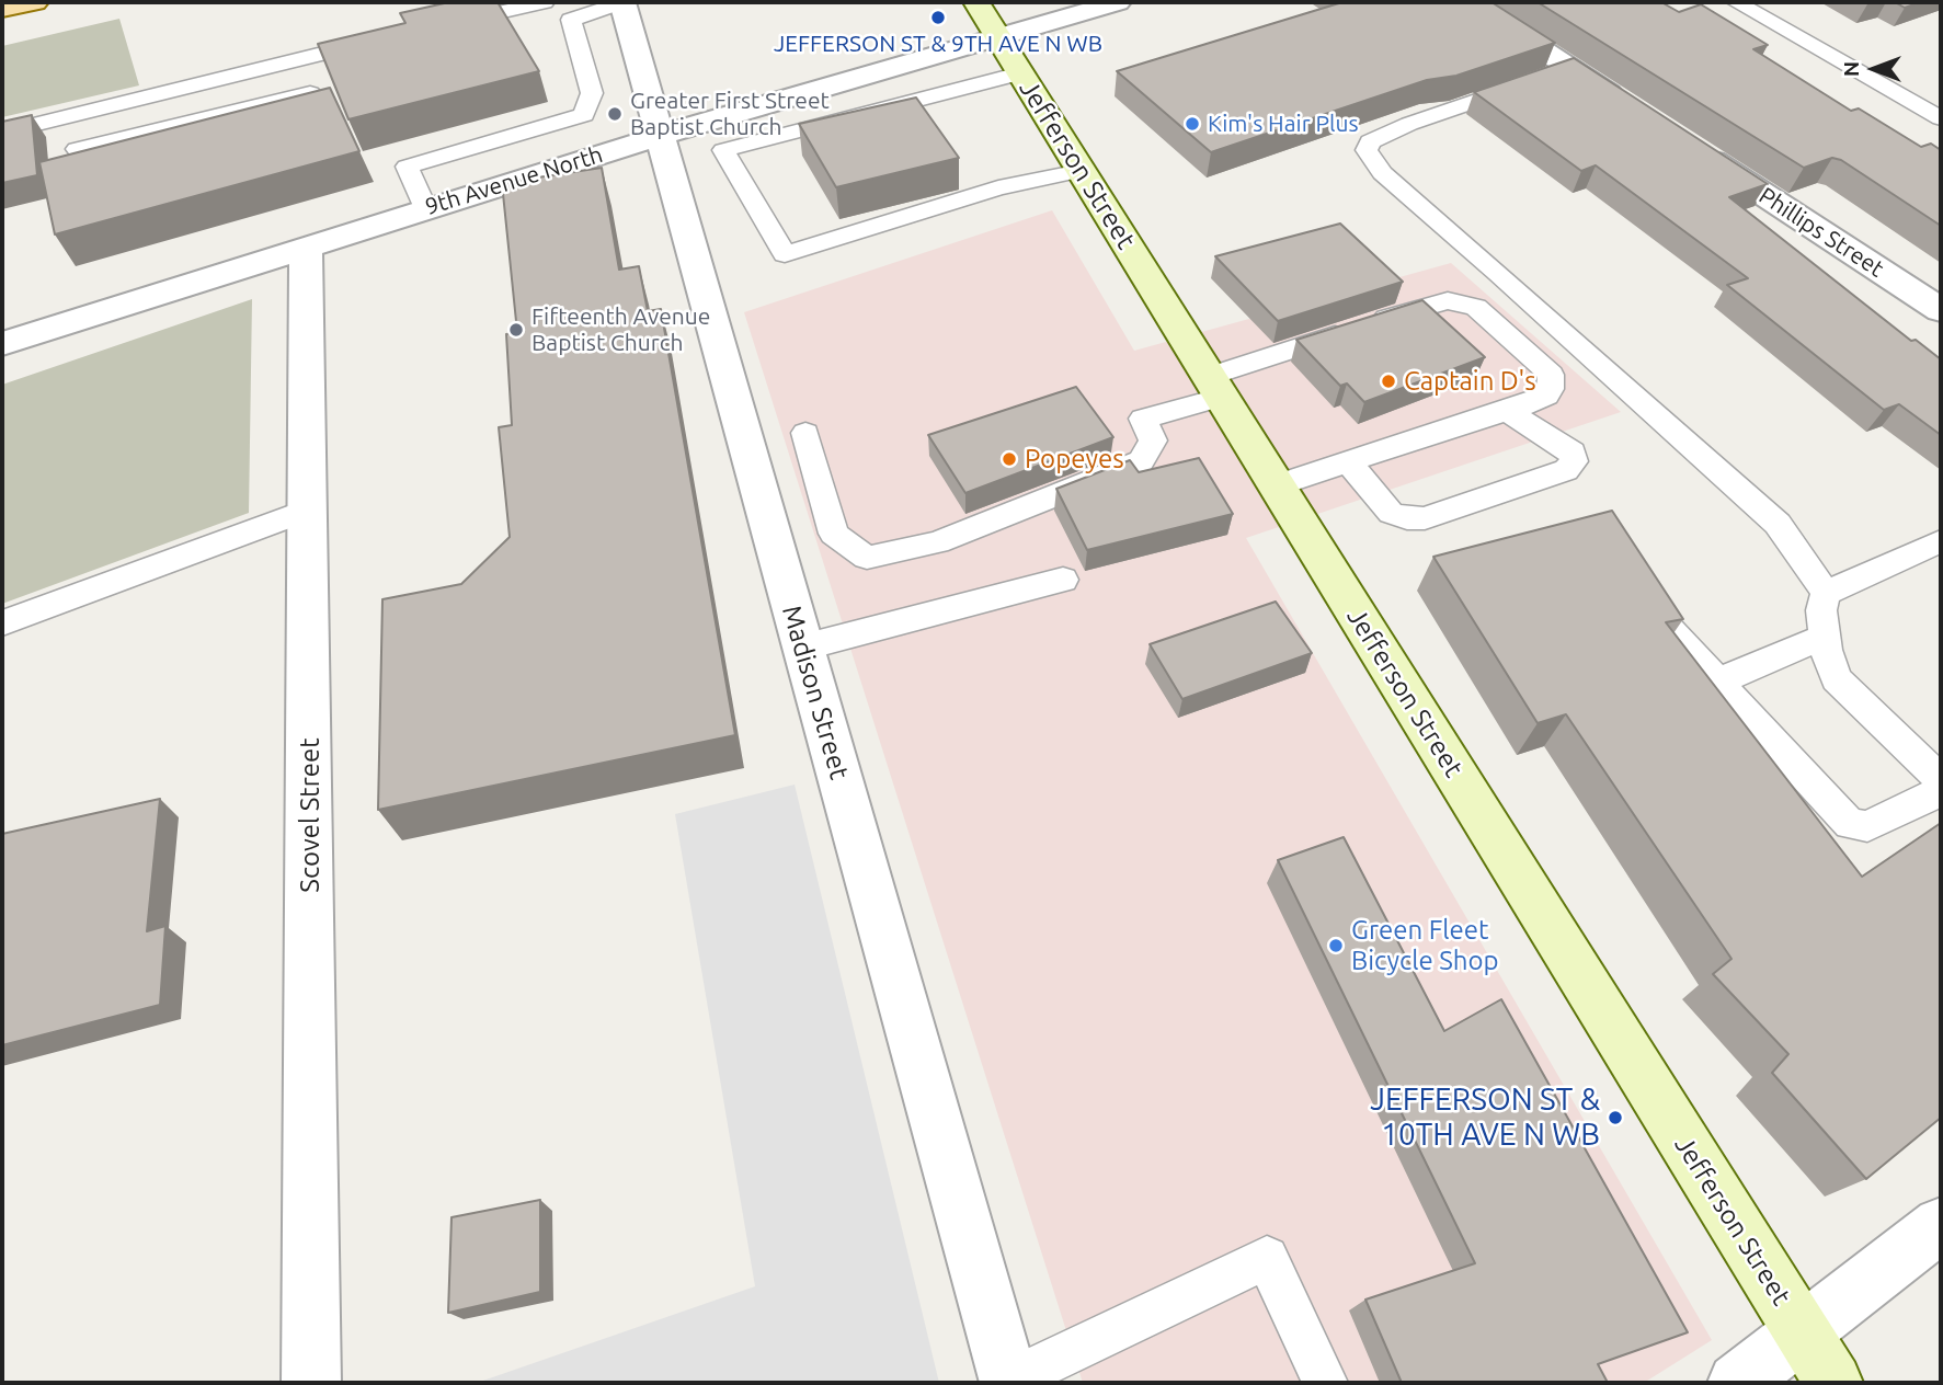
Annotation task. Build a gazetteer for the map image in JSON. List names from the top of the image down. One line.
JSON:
{"streets":{"main road":["Jefferson Street"],"street":["9th Avenue North","Phillips Street","Madison Street","Scovel Street"]},"crossings":[["Jefferson Street","9th Avenue North"],["9th Avenue North","Madison Street"],["9th Avenue North","Scovel Street"]],"places":["JEFFERSON ST & 9TH AVE N WB","Greater First Street Baptist Church","Kim's Hair Plus","Fifteenth Avenue Baptist Church","Captain D's","Popeyes","Green Fleet Bicycle Shop","JEFFERSON ST & 10TH AVE N WB"],"north":"left"}
